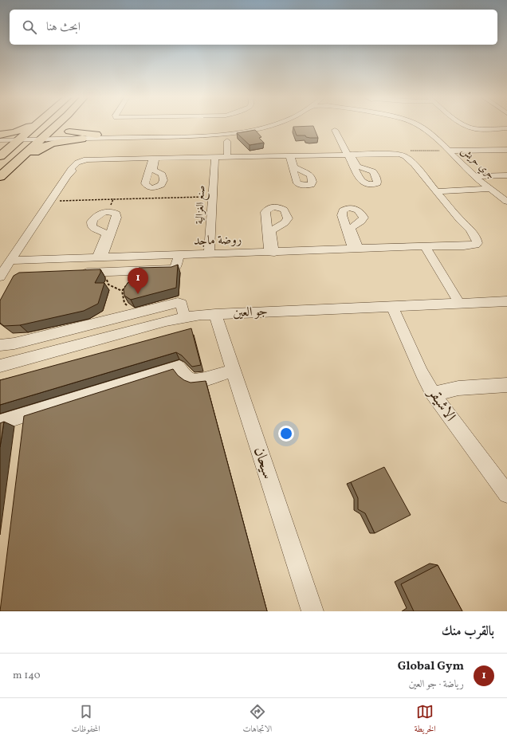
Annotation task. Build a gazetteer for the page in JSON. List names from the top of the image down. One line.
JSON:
{"streets":{"street":["جري حريش","صنع الغزالية","روضة ماجد","جو العين","الاشيقر","سيحان"]},"crossings":[["صنع الغزالية","روضة ماجد"],["جو العين","الاشيقر"],["جو العين","سيحان"]],"page":{"search":"ابحث هنا","pins":"1","heading":"بالقرب منك","list":[{"mark":"1","name":"Global Gym","note":"رياضة · جو العين","value":"140 m"}],"nav":["الخريطة","الاتجاهات","المحفوظات"]}}
